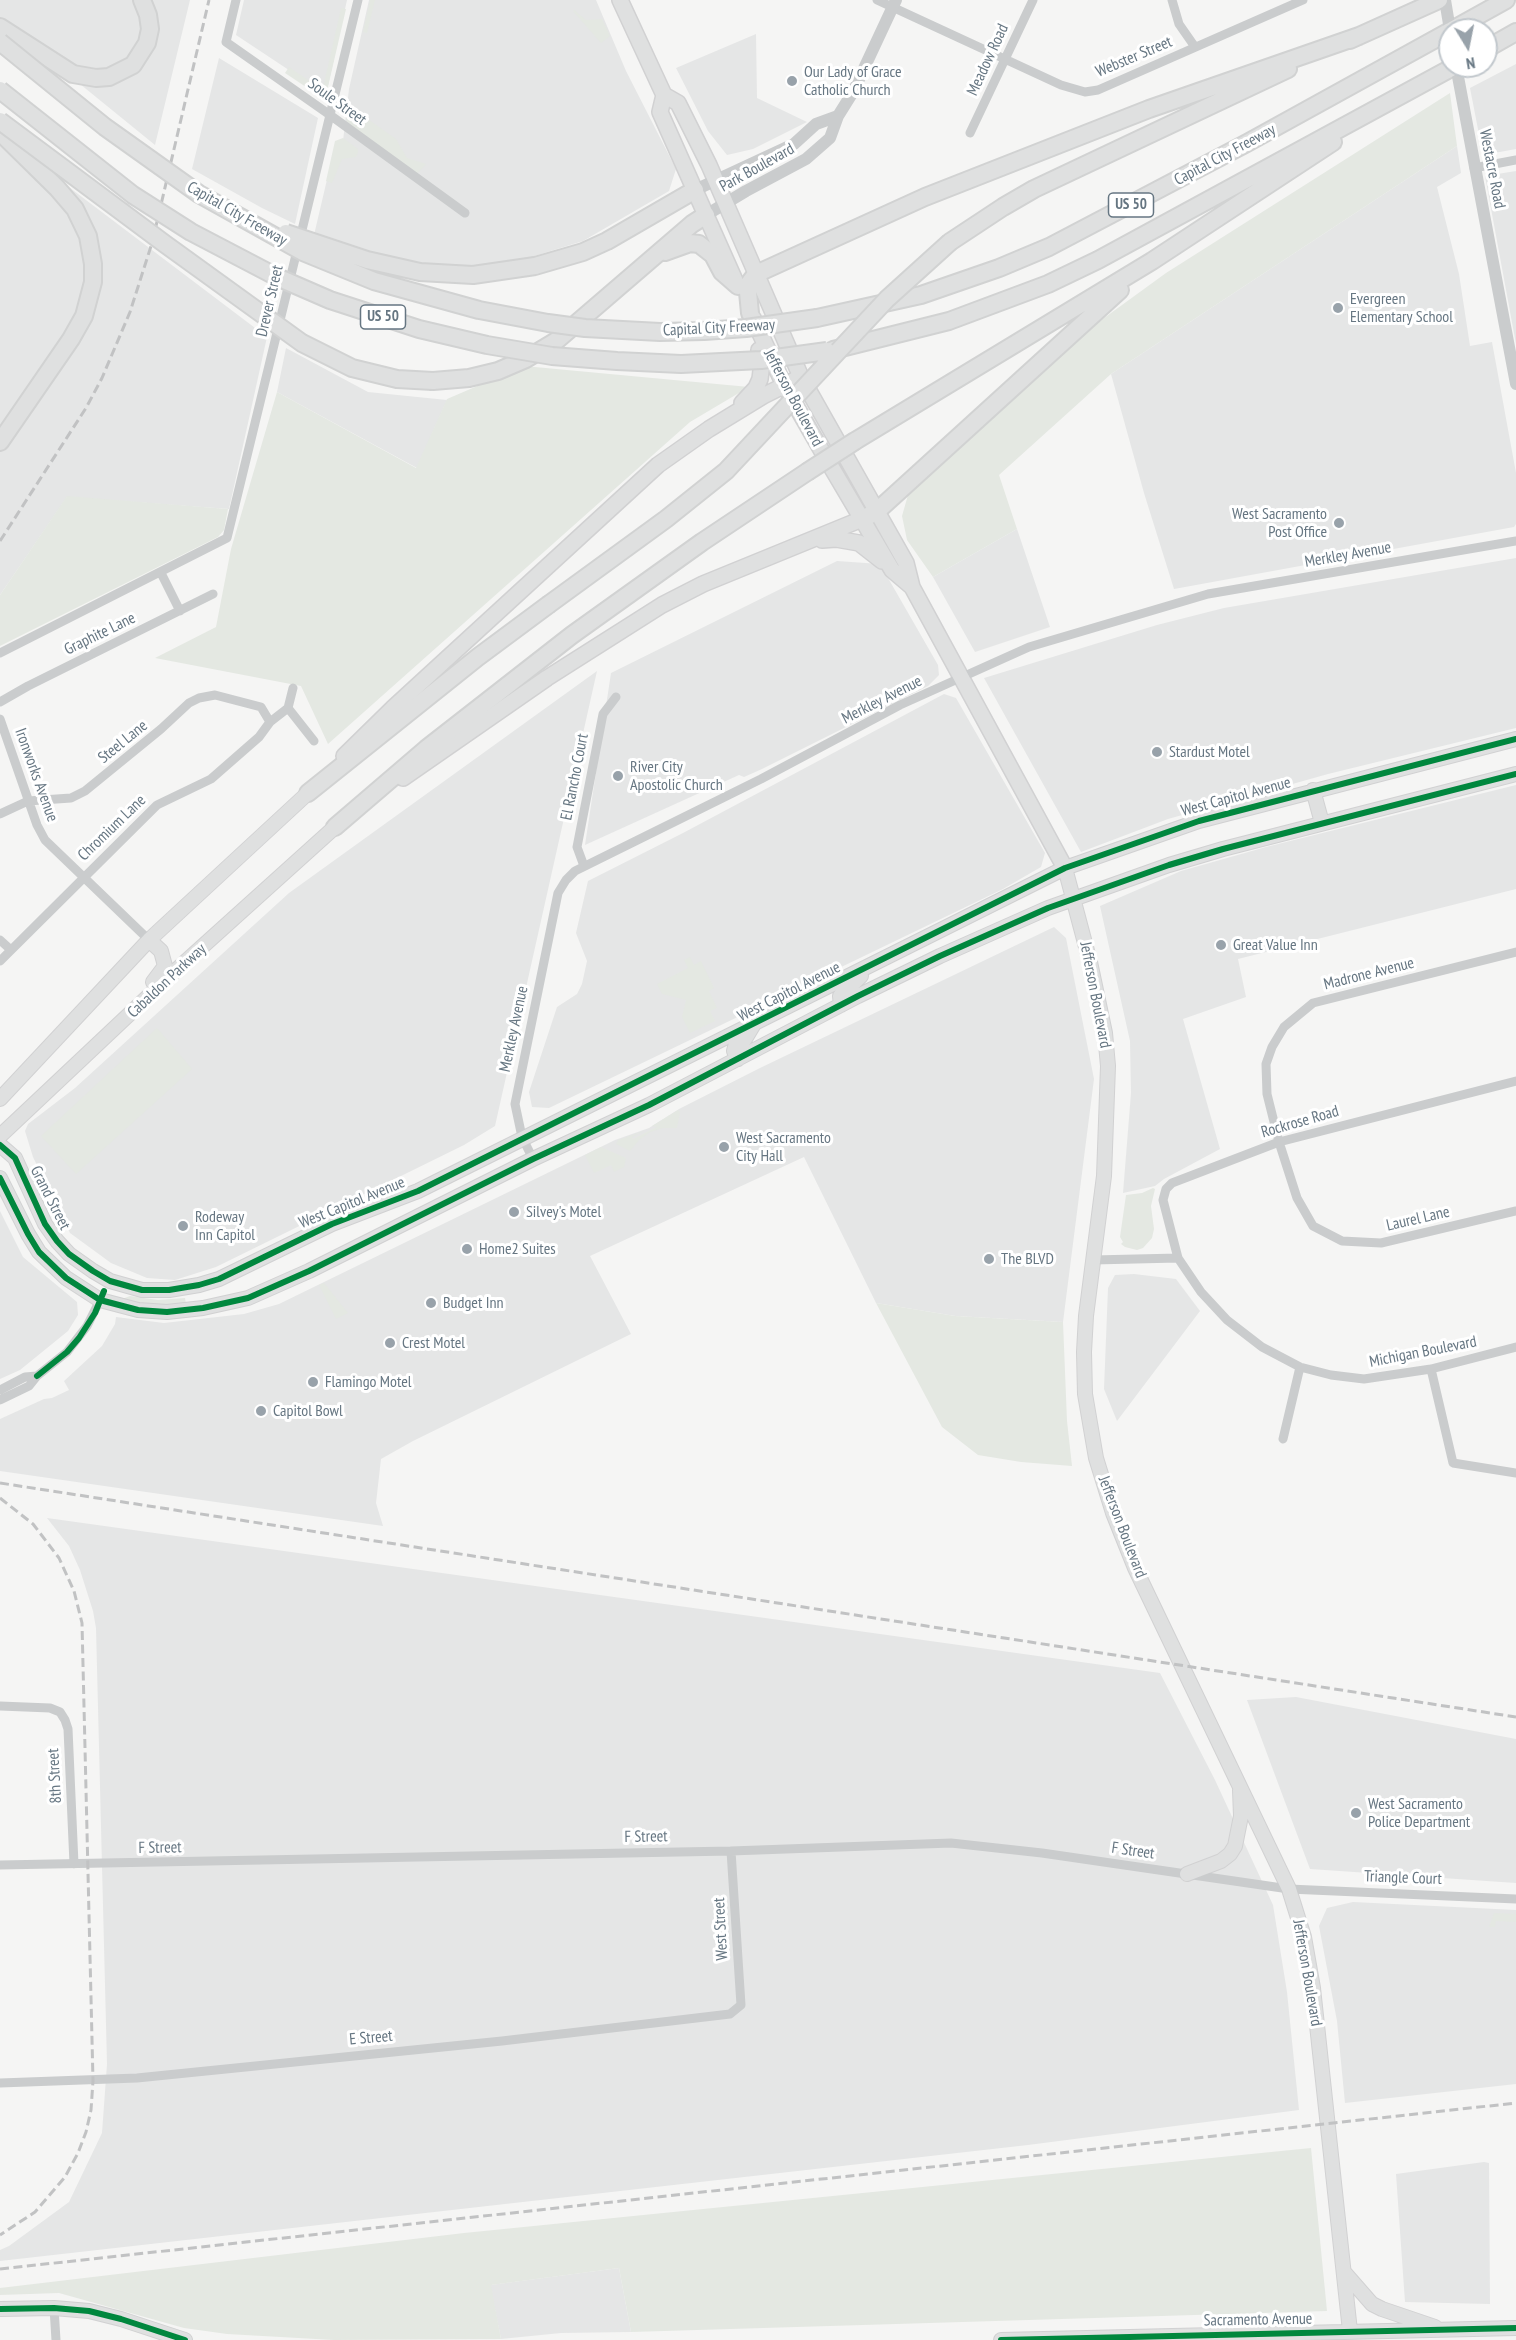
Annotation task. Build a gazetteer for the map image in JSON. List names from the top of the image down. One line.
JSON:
{"streets":{"highway":["Capital City Freeway","US 50"],"main road":["Jefferson Boulevard","West Capitol Avenue","Cabaldon Parkway","Grand Street","Sacramento Avenue"],"street":["Webster Street","Meadow Road","Soule Street","Park Boulevard","Westacre Road","Drever Street","Merkley Avenue","Graphite Lane","Steel Lane","Ironworks Avenue","El Rancho Court","Chromium Lane","Madrone Avenue","Rockrose Road","Laurel Lane","Michigan Boulevard","8th Street","F Street","Triangle Court","West Street","E Street"]},"crossings":[["Webster Street","Meadow Road"],["Webster Street","Park Boulevard"],["Soule Street","Drever Street"],["Park Boulevard","Jefferson Boulevard"],["Jefferson Boulevard","Merkley Avenue"],["Jefferson Boulevard","West Capitol Avenue"],["Jefferson Boulevard","F Street"],["Jefferson Boulevard","Triangle Court"],["Jefferson Boulevard","Sacramento Avenue"],["Merkley Avenue","El Rancho Court"],["Merkley Avenue","West Capitol Avenue"],["Steel Lane","Ironworks Avenue"],["Steel Lane","Chromium Lane"],["Ironworks Avenue","Chromium Lane"],["West Capitol Avenue","Grand Street"],["Madrone Avenue","Rockrose Road"],["Madrone Avenue","Laurel Lane"],["Rockrose Road","Laurel Lane"],["Rockrose Road","Michigan Boulevard"],["8th Street","F Street"],["F Street","Triangle Court"],["F Street","West Street"],["West Street","E Street"]],"places":["Our Lady of Grace Catholic Church","Evergreen Elementary School","West Sacramento Post Office","Stardust Motel","River City Apostolic Church","Great Value Inn","West Sacramento City Hall","Silvey's Motel","Rodeway Inn Capitol","Home2 Suites","The BLVD","Budget Inn","Crest Motel","Flamingo Motel","Capitol Bowl","West Sacramento Police Department"],"north":"bottom"}
